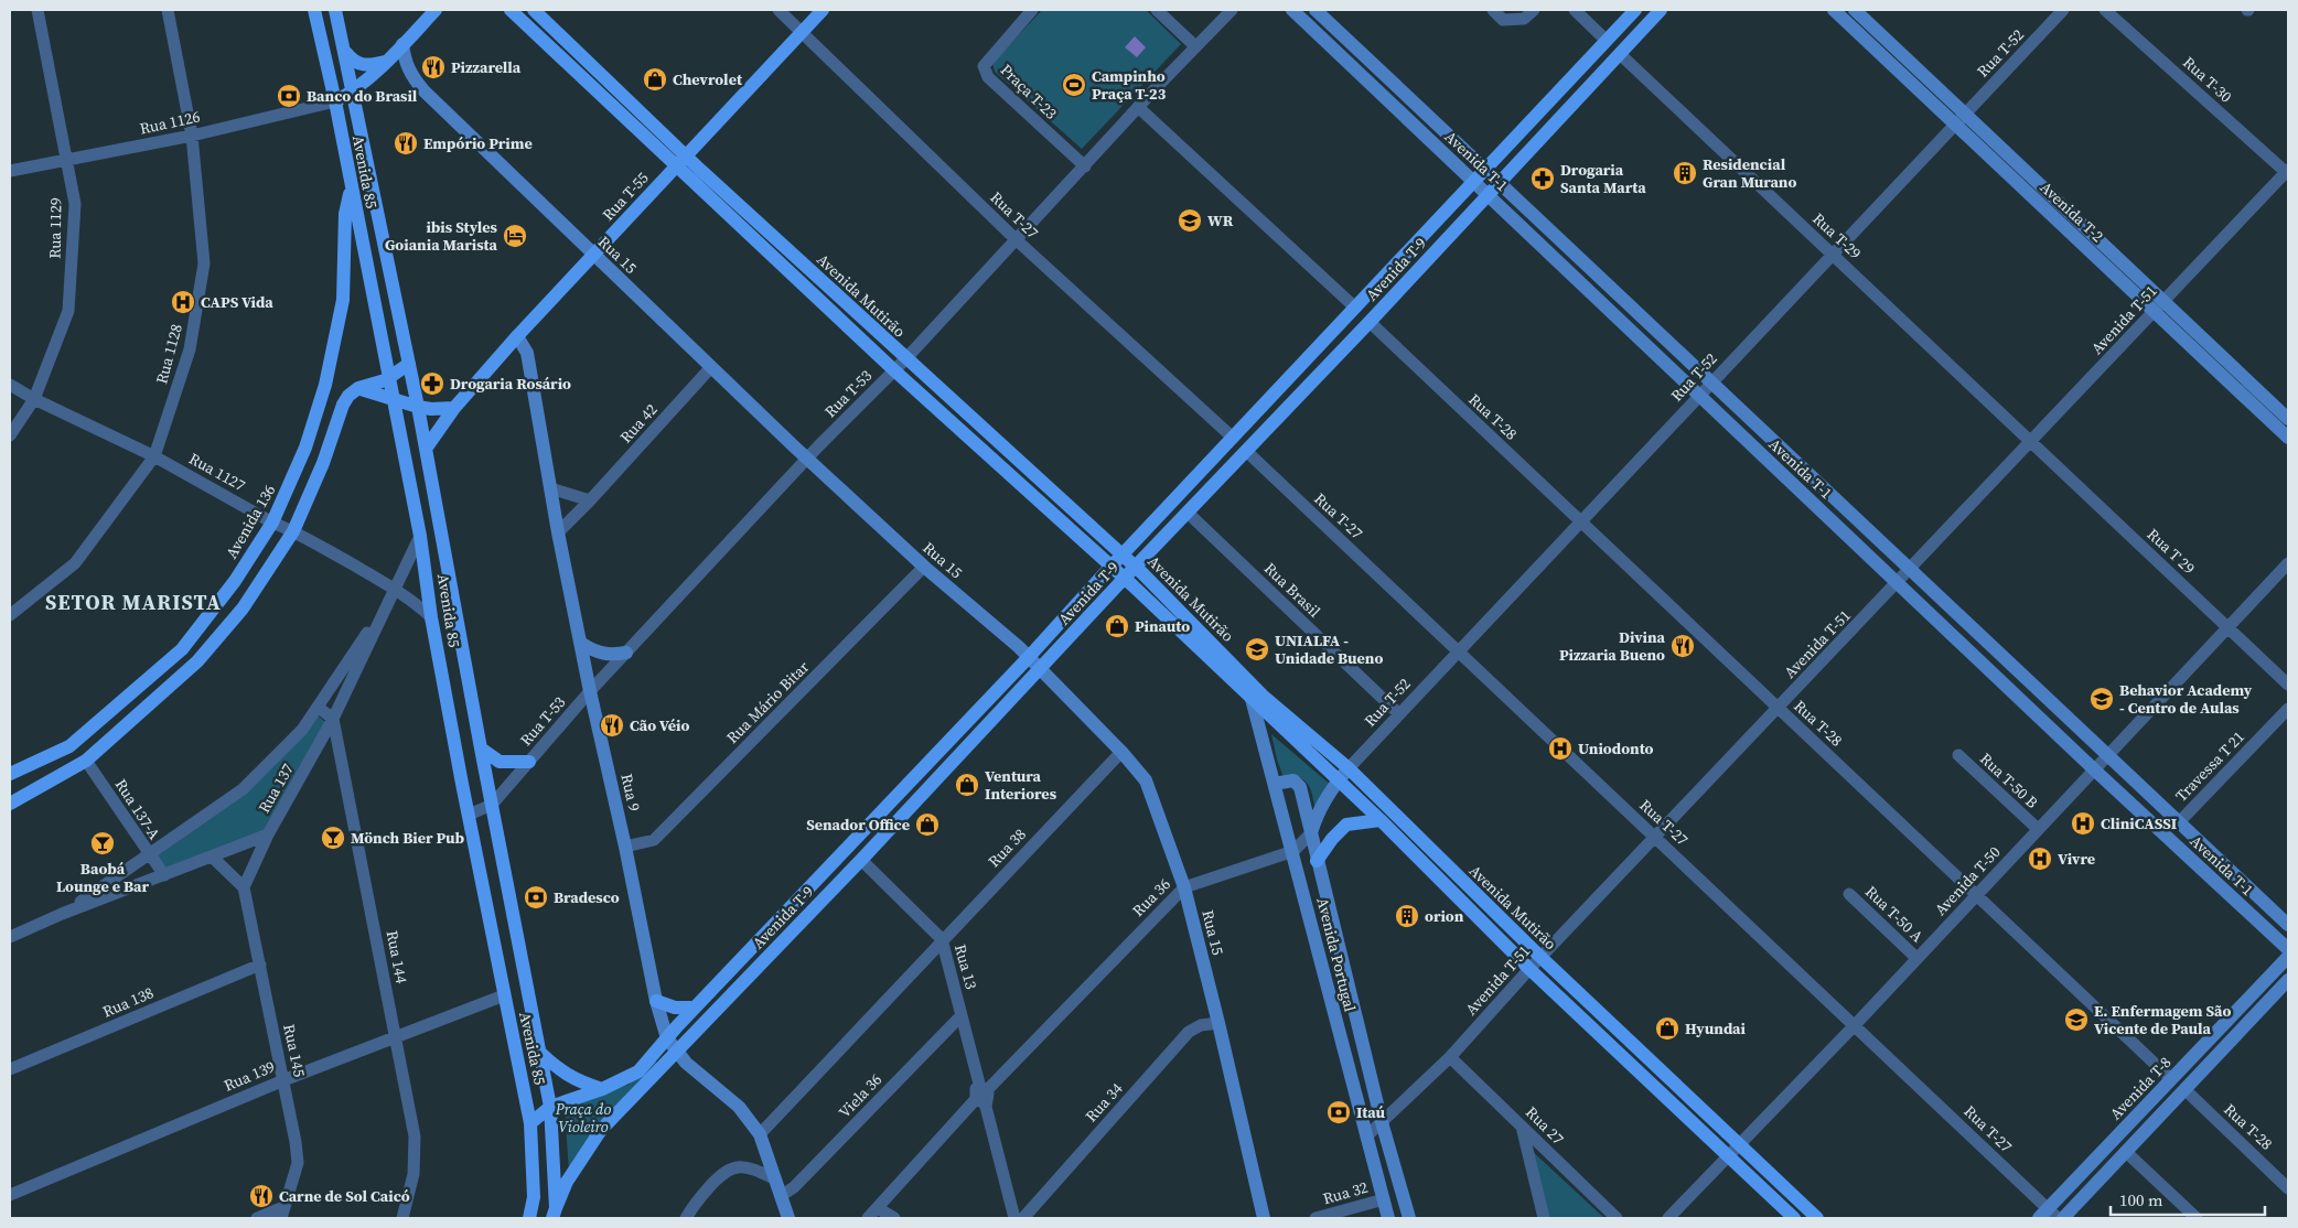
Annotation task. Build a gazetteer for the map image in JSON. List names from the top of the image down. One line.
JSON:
{"streets":{"main road":["Avenida T-1","Avenida 85","Rua T-55","Avenida T-2","Rua 15","Avenida T-9","Avenida Mutirão","Avenida 136","Rua 9","Rua 36","Avenida Portugal","Avenida T-8"],"street":["Rua T-52","Rua T-30","Praça T-23","Rua 1126","Rua T-27","Rua 1129","Rua T-29","Avenida T-51","Rua 1128","Rua T-53","Rua T-28","Rua 42","Rua 1127","Rua T 29","Rua Brasil","Rua Mário Bitar","Travessa T 21","Rua T-50 B","Rua 137","Rua 137-A","Rua 38","Avenida T-50","Rua T-50 A","Rua 144","Rua 13","Rua 138","Rua 145","Rua 139","Viela 36","Rua 34","Rua 27","Rua 32"]},"crossings":[["Rua T-52","Avenida T-1"],["Rua T-52","Avenida T-2"],["Rua T-52","Rua T-27"],["Rua T-52","Rua T-29"],["Rua T-52","Avenida Mutirão"],["Rua T-52","Rua T-28"],["Rua T-52","Rua Brasil"],["Rua T-52","Rua 36"],["Rua T-30","Avenida T-51"],["Praça T-23","Rua T-53"],["Rua 1126","Avenida 85"],["Rua 1126","Rua 1129"],["Rua 1126","Rua 1128"],["Avenida T-1","Avenida T-9"],["Avenida T-1","Avenida T-51"],["Avenida T-1","Travessa T 21"],["Avenida T-1","Avenida T-50"],["Avenida 85","Rua T-55"],["Avenida 85","Avenida T-9"],["Avenida 85","Rua T-53"],["Avenida 85","Rua 1127"],["Avenida 85","Avenida 136"],["Avenida 85","Rua 137"],["Avenida 85","Rua 139"],["Rua T-55","Rua T-27"],["Rua T-55","Rua 15"],["Rua T-55","Avenida Mutirão"],["Rua T-55","Rua 9"],["Avenida T-2","Avenida T-51"],["Rua T-27","Avenida T-9"],["Rua T-27","Avenida T-51"],["Rua T-27","Rua T-53"],["Rua T-27","Avenida T-50"],["Rua T-27","Avenida T-8"],["Rua 1129","Rua 1127"],["Rua T-29","Avenida T-9"],["Rua T-29","Avenida T-51"],["Rua T-29","Rua T 29"],["Rua 15","Avenida T-9"],["Rua 15","Rua T-53"],["Rua 15","Rua 42"],["Rua 15","Rua Mário Bitar"],["Rua 15","Rua 38"],["Rua 15","Rua 36"],["Rua 15","Rua 34"],["Avenida T-9","Avenida Mutirão"],["Avenida T-9","Rua T-28"],["Avenida T-9","Rua Brasil"],["Avenida T-9","Rua 9"],["Avenida T-9","Rua 13"],["Avenida Mutirão","Avenida T-51"],["Avenida Mutirão","Rua T-53"],["Avenida Mutirão","Avenida T-50"],["Avenida Mutirão","Rua 36"],["Avenida Mutirão","Avenida Portugal"],["Avenida T-51","Rua T-28"],["Avenida T-51","Rua T 29"],["Avenida T-51","Avenida Portugal"],["Avenida T-51","Rua 27"],["Rua 1128","Rua 1127"],["Rua T-53","Rua 9"],["Rua T-28","Avenida T-50"],["Rua T-28","Avenida T-8"],["Rua 42","Rua 9"],["Rua 1127","Avenida 136"],["Rua 1127","Rua 137"],["Rua T 29","Avenida T-50"],["Rua Mário Bitar","Rua 9"],["Rua T-50 B","Avenida T-50"],["Rua 137","Rua 137-A"],["Rua 137","Rua 144"],["Rua 9","Rua 38"],["Rua 9","Viela 36"],["Rua 38","Rua 13"],["Avenida T-50","Rua T-50 A"],["Rua 36","Avenida Portugal"],["Rua 36","Rua 13"],["Avenida Portugal","Rua 32"],["Rua 144","Rua 139"],["Rua 13","Viela 36"],["Rua 138","Rua 145"],["Rua 145","Rua 139"]],"districts":["SETOR MARISTA"],"parks":["Praça do Violeiro"],"places":{"restaurant":["Pizzarella","Empório Prime","Divina Pizzaria Bueno","Cão Véio","Carne de Sol Caicó"],"shop":["Chevrolet","Pinauto","Ventura Interiores","Senador Office","Hyundai"],"sports":["Campinho Praça T-23"],"bank":["Banco do Brasil","Bradesco","Itaú"],"building":["Residencial Gran Murano","orion"],"pharmacy":["Drogaria Santa Marta","Drogaria Rosário"],"school or university":["WR","UNIALFA - Unidade Bueno","Behavior Academy - Centro de Aulas","E. Enfermagem São Vicente de Paula"],"hotel":["ibis Styles Goiania Marista"],"hospital":["CAPS Vida","Uniodonto","CliniCASSI","Vivre"],"bar":["Mönch Bier Pub","Baobá Lounge e Bar"]},"scale_bar":"100 m"}
